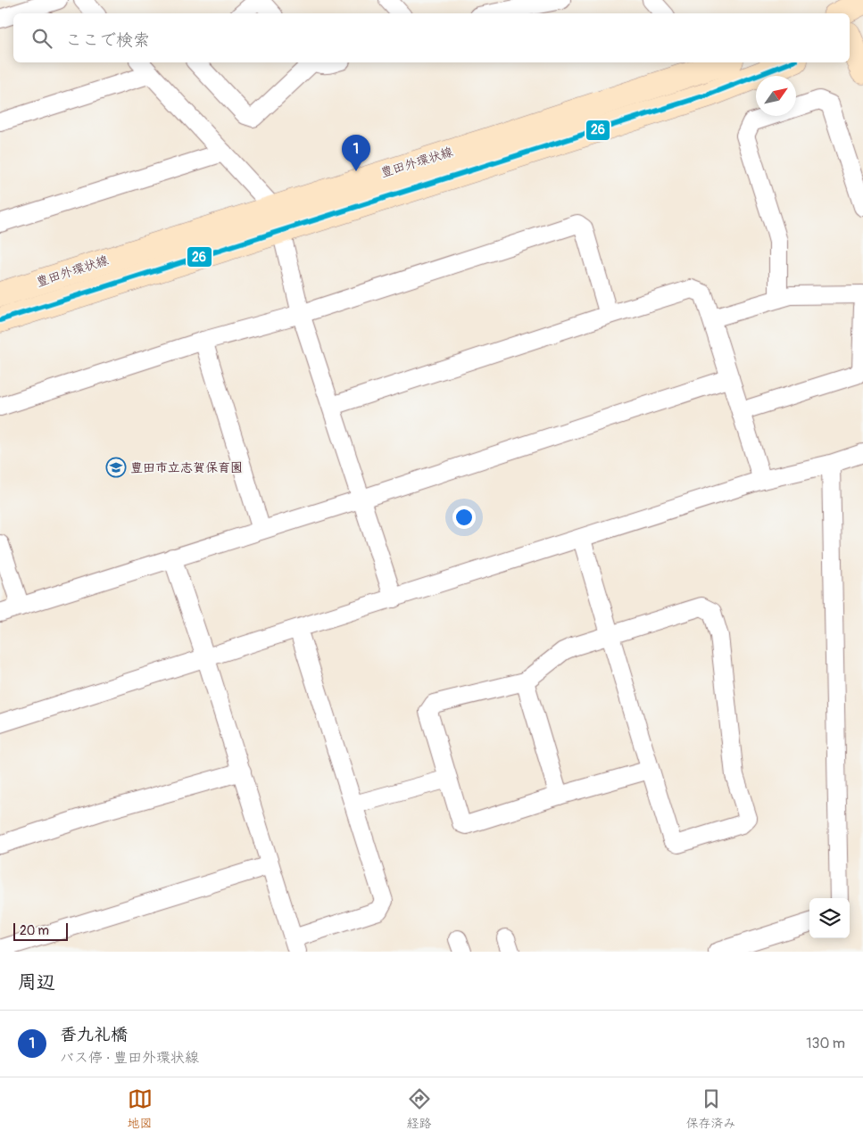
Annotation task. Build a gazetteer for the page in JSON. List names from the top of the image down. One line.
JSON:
{"streets":{"street":["豊田外環状線"]},"places":{"school or university":["豊田市立志賀保育園"]},"lines":["transit line 26"],"scale_bar":"20 m","north":"top right","page":{"search":"ここで検索","pins":"1","scale":"20 m","heading":"周辺","list":[{"mark":"1","name":"香九礼橋","note":"バス停 · 豊田外環状線","value":"130 m"}],"nav":["地図","経路","保存済み"]}}
